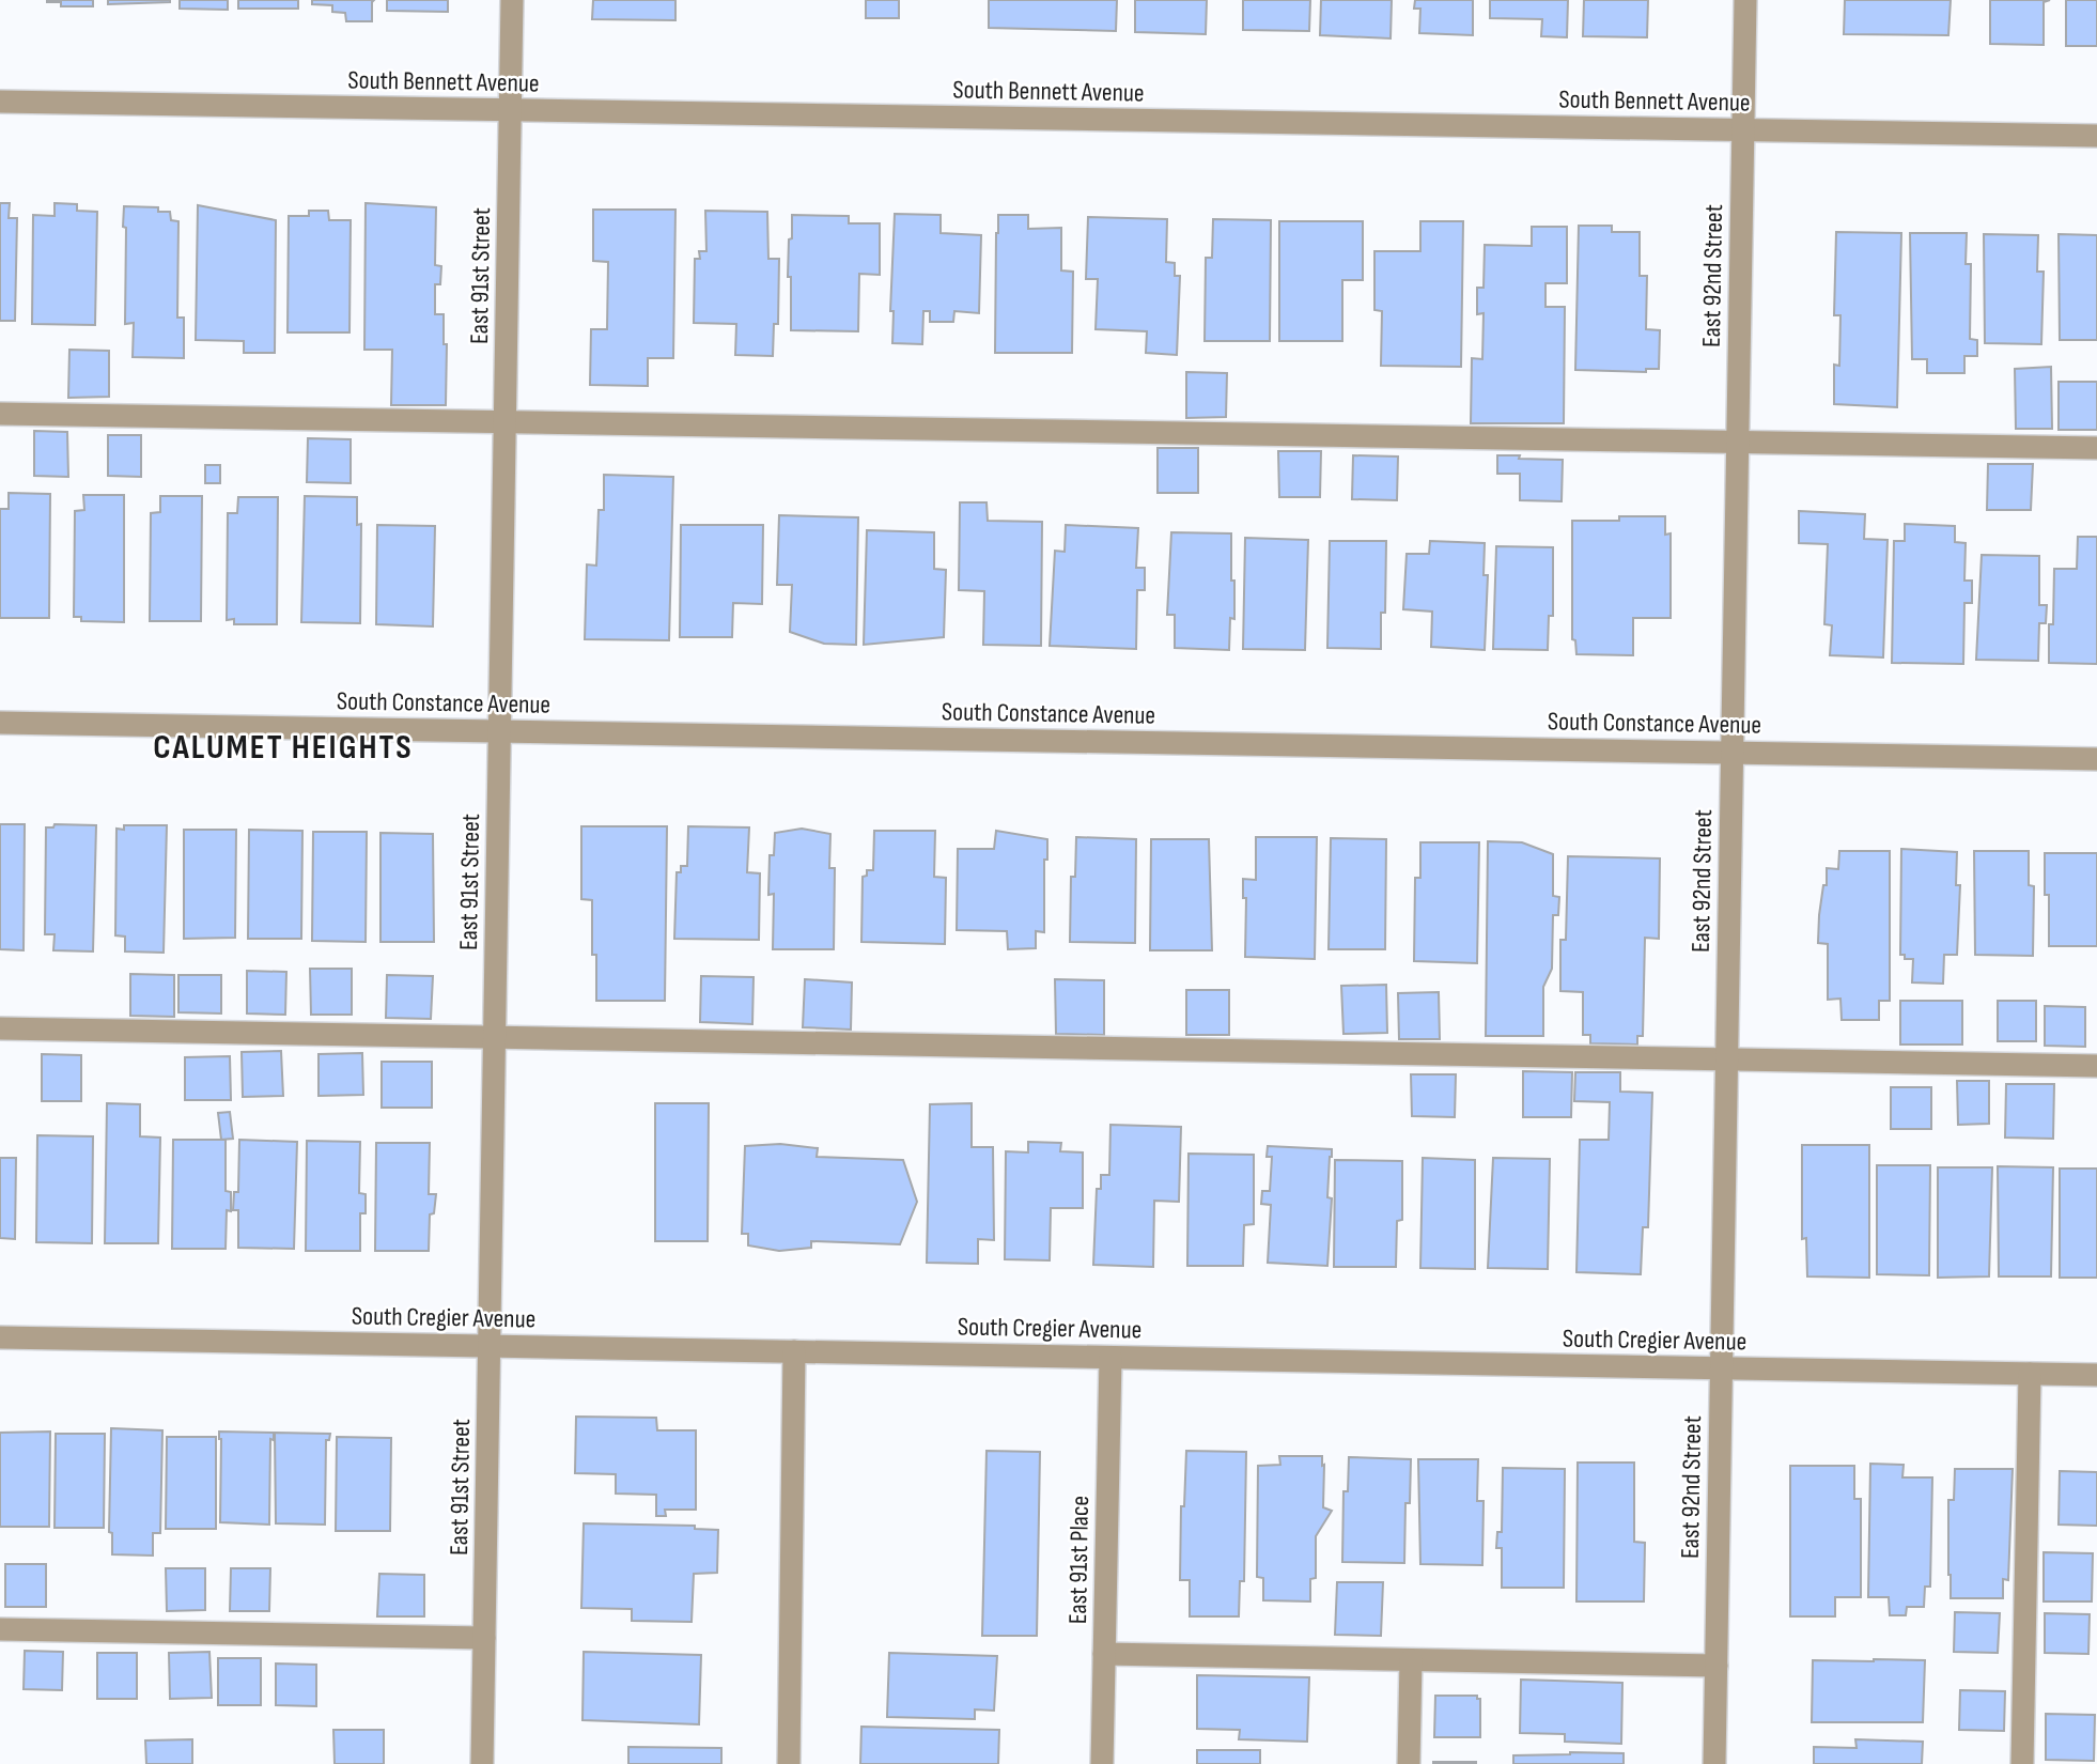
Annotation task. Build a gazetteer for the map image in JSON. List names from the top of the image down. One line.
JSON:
{"streets":{"street":["South Bennett Avenue","East 91st Street","East 92nd Street","South Constance Avenue","South Cregier Avenue","East 91st Place"]},"crossings":[["South Bennett Avenue","East 91st Street"],["South Bennett Avenue","East 92nd Street"],["East 91st Street","South Constance Avenue"],["East 91st Street","South Cregier Avenue"],["East 92nd Street","South Constance Avenue"],["East 92nd Street","South Cregier Avenue"],["South Cregier Avenue","East 91st Place"]],"districts":["CALUMET HEIGHTS"]}
